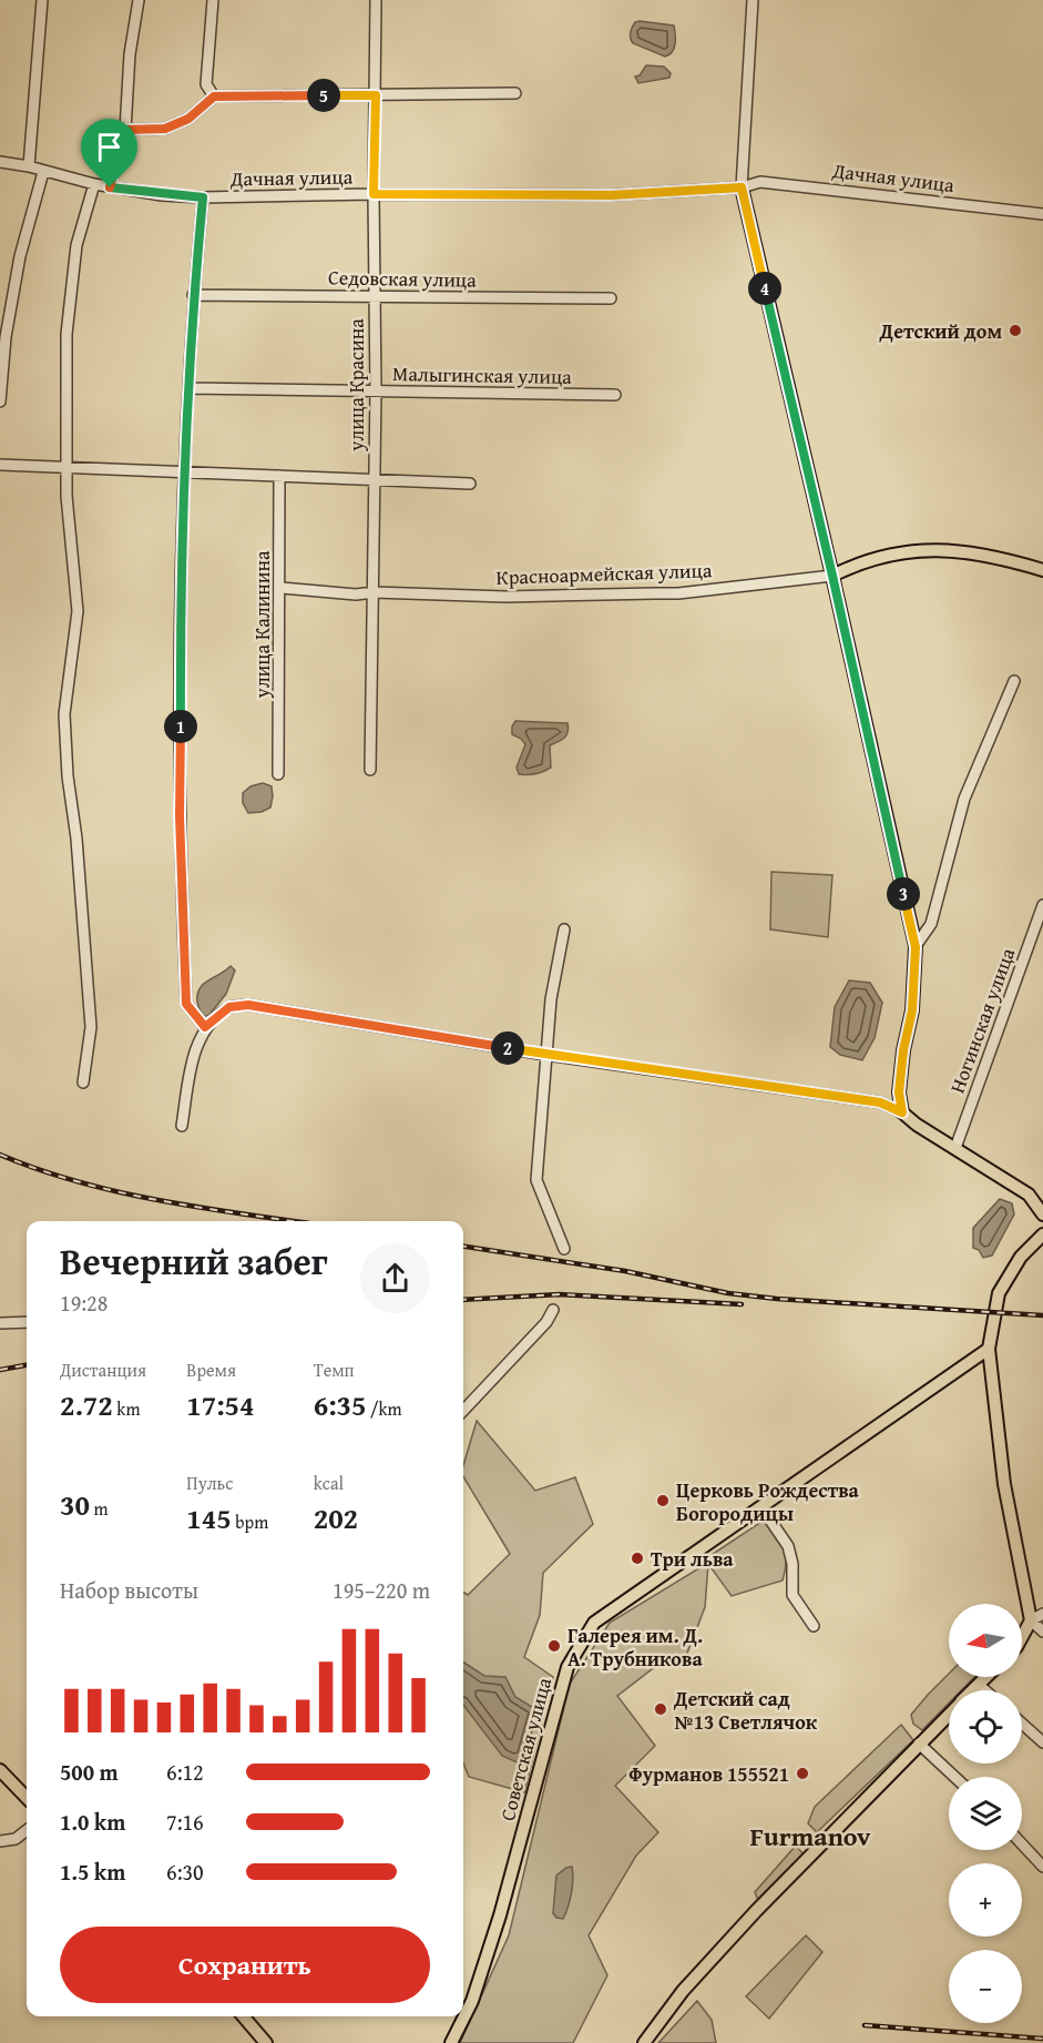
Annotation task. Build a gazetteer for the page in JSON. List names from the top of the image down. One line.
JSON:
{"streets":{"main road":["Красноармейская улица","Советская улица"],"street":["Дачная улица","Седовская улица","Малыгинская улица","улица Красина","улица Калинина","Ногинская улица"]},"crossings":[["Дачная улица","улица Красина"],["Седовская улица","улица Красина"],["Малыгинская улица","улица Красина"],["улица Красина","Красноармейская улица"],["Красноармейская улица","улица Калинина"]],"districts":["Furmanov"],"places":["Детский дом","Церковь Рождества Богородицы","Три льва","Галерея им. Д. А. Трубникова","Детский сад №13 Светлячок","Фурманов 155521"],"north":"left","page":{"pins":["5","4","1","3","2"],"heading":["Вечерний забег","19:28"],"stats":[["Дистанция","2.72 km"],["Время","17:54"],["Темп","6:35 /km"],["30 m"],["Пульс","145 bpm"],["kcal","202"]],"chart":["Набор высоты","195–220 m"],"map_buttons":["+","−"],"list":[{"name":"500 m","note":"6:12"},{"name":"1.0 km","note":"7:16"},{"name":"1.5 km","note":"6:30"}],"buttons":"Сохранить"}}
